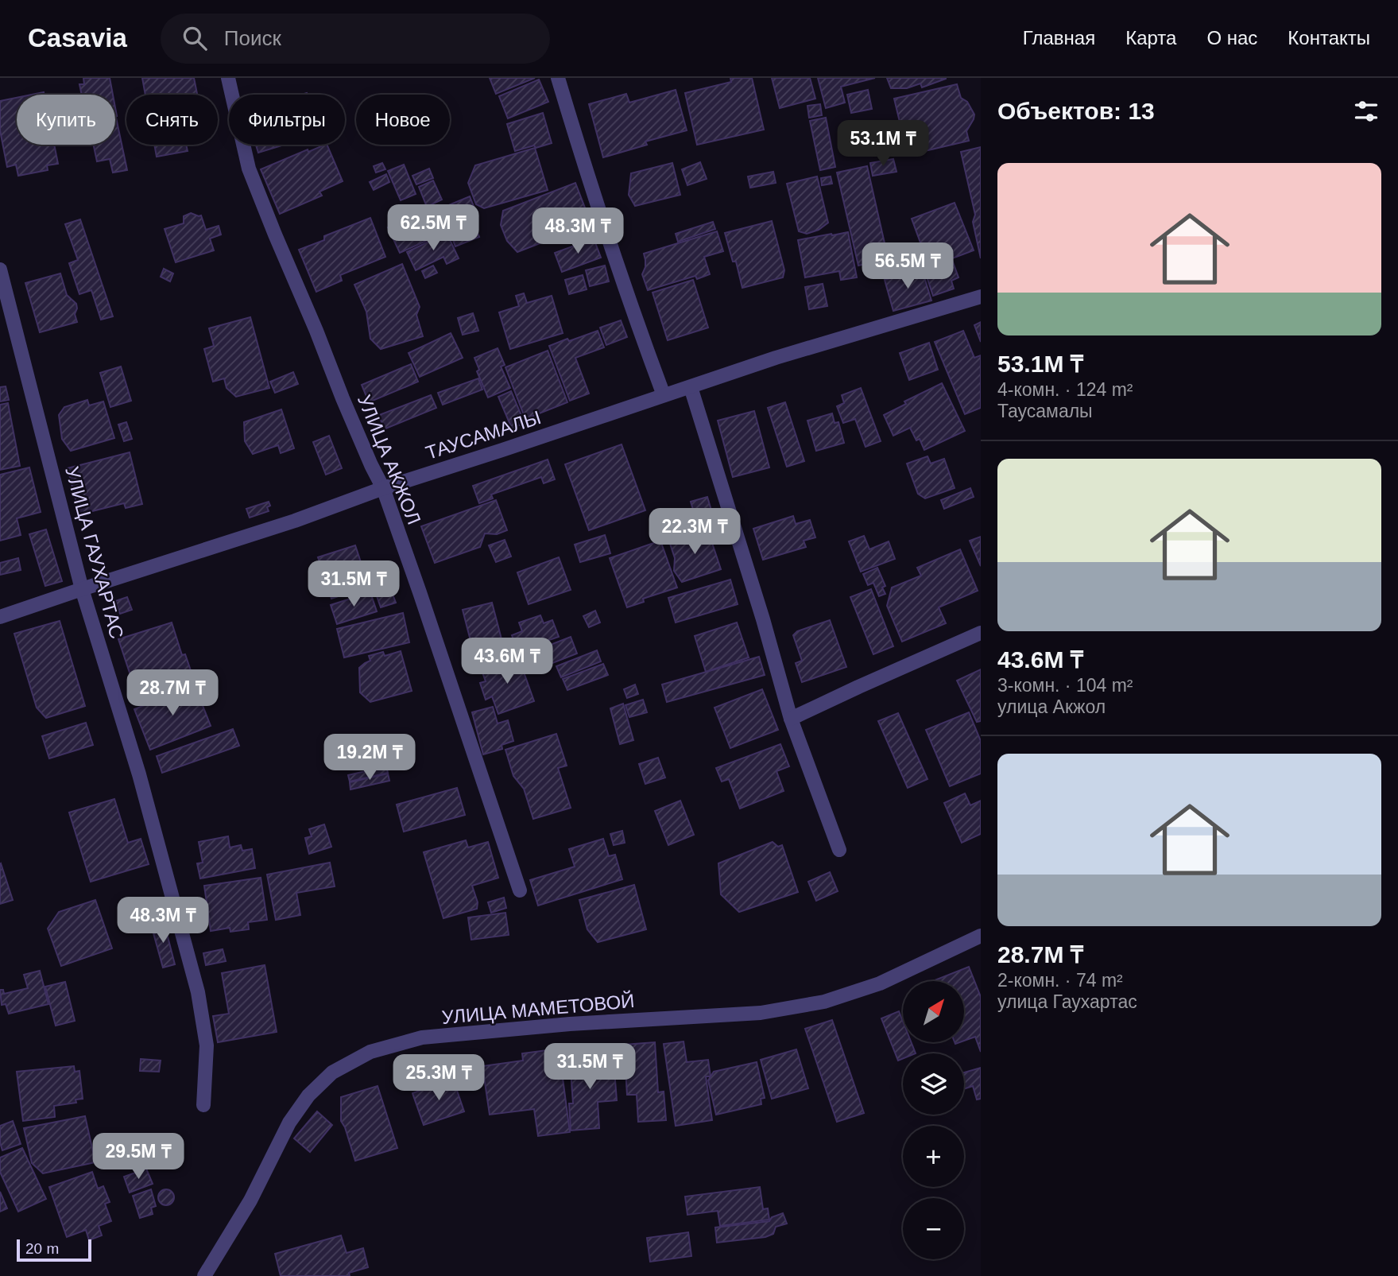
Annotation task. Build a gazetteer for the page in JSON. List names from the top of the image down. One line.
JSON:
{"streets":{"street":["ТАУСАМАЛЫ","УЛИЦА АКЖОЛ","УЛИЦА ГАУХАРТАС","УЛИЦА МАМЕТОВОЙ"]},"crossings":[["ТАУСАМАЛЫ","УЛИЦА АКЖОЛ"],["ТАУСАМАЛЫ","УЛИЦА ГАУХАРТАС"]],"scale_bar":"20 m","north":"top right","page":{"header":"Casavia","search":"Поиск","nav":["Главная","Карта","О нас","Контакты"],"heading":"Объектов: 13","chip":["Купить","Снять","Фильтры","Новое"],"price":["53.1M ₸","62.5M ₸","48.3M ₸","56.5M ₸","22.3M ₸","31.5M ₸","43.6M ₸","28.7M ₸","19.2M ₸","48.3M ₸","31.5M ₸","25.3M ₸","29.5M ₸"],"list":[{"name":"53.1M ₸","note":"4-комн. · 124 m² · Таусамалы"},{"name":"43.6M ₸","note":"3-комн. · 104 m² · улица Акжол"},{"name":"28.7M ₸","note":"2-комн. · 74 m² · улица Гаухартас"}],"map_buttons":["+","−"],"scale":"20 m"}}
